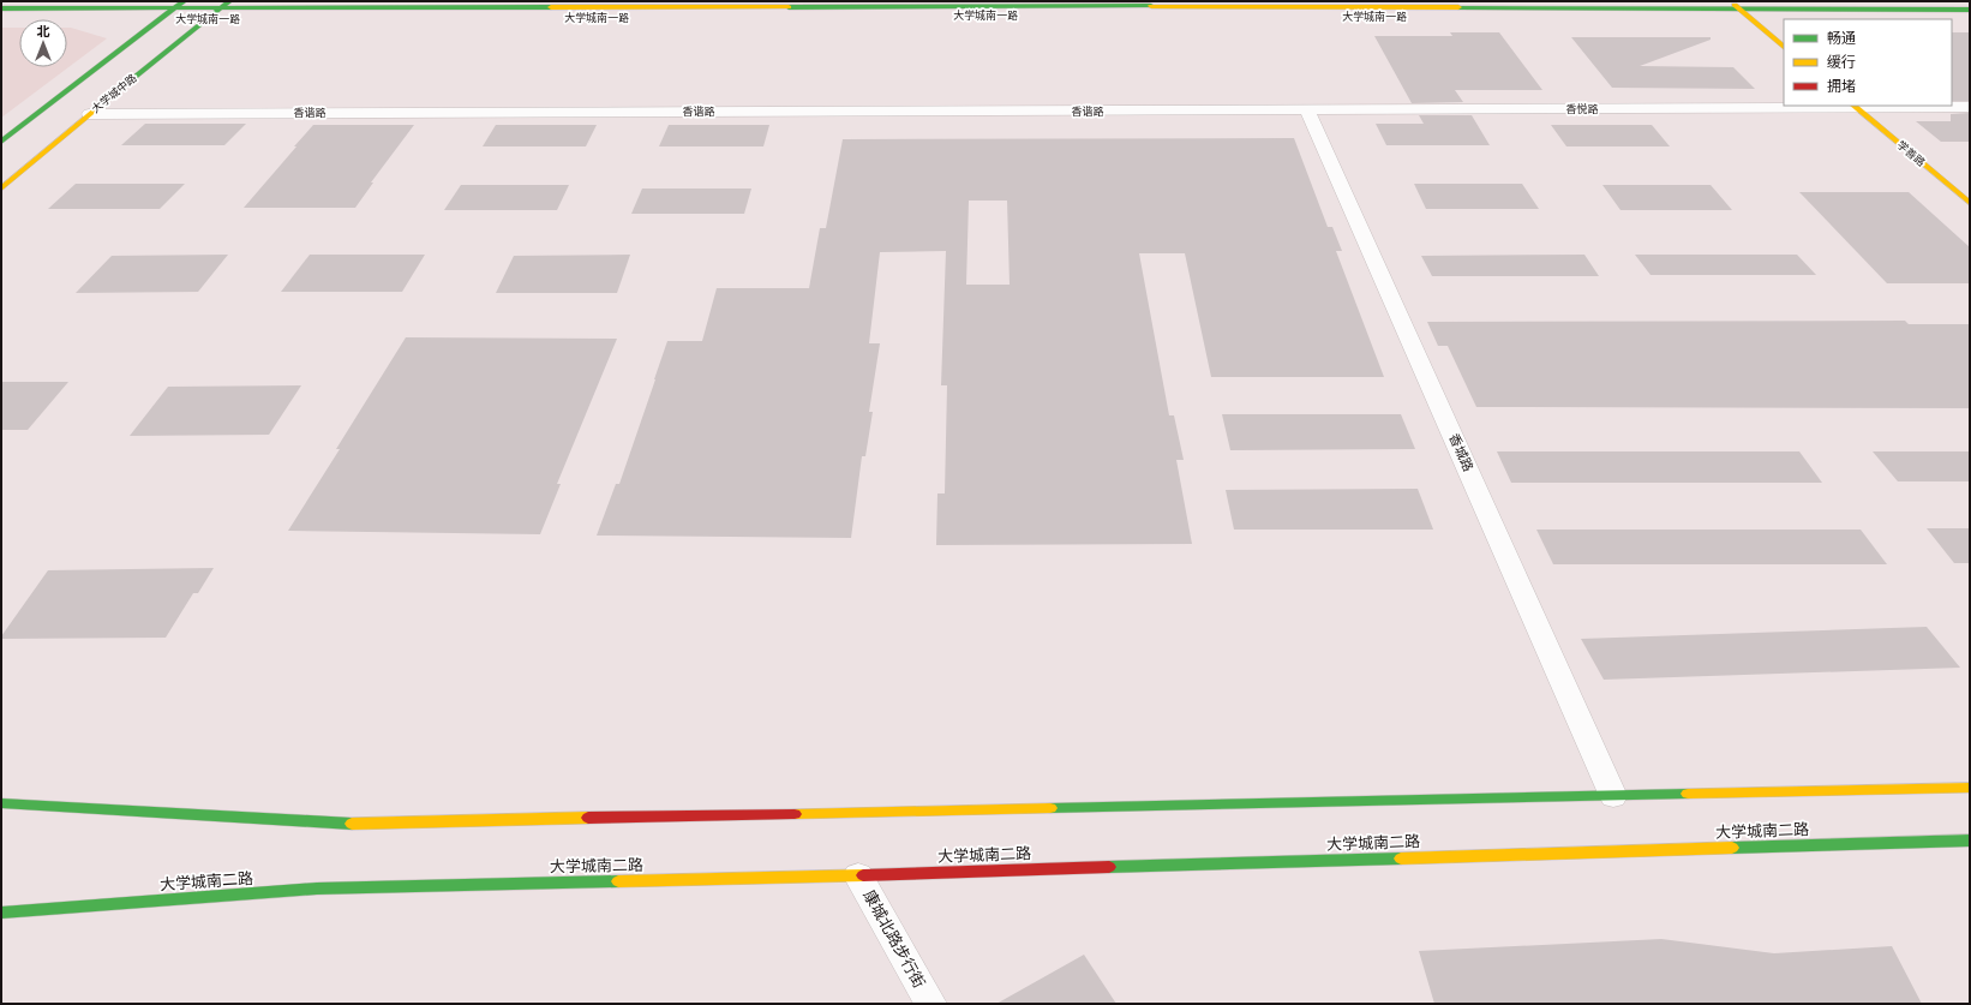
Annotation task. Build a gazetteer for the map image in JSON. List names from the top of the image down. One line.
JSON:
{"streets":{"main road":["大学城南一路","大学城中路","学善路","大学城南二路"],"street":["香悦路","香谐路","香城路","康城北路步行街"]},"crossings":[["大学城南一路","大学城中路"],["大学城中路","香谐路"],["香悦路","香谐路"],["香悦路","学善路"],["香悦路","香城路"],["香谐路","香城路"],["大学城南二路","康城北路步行街"]],"legend":["畅通","缓行","拥堵"],"north":"top"}
